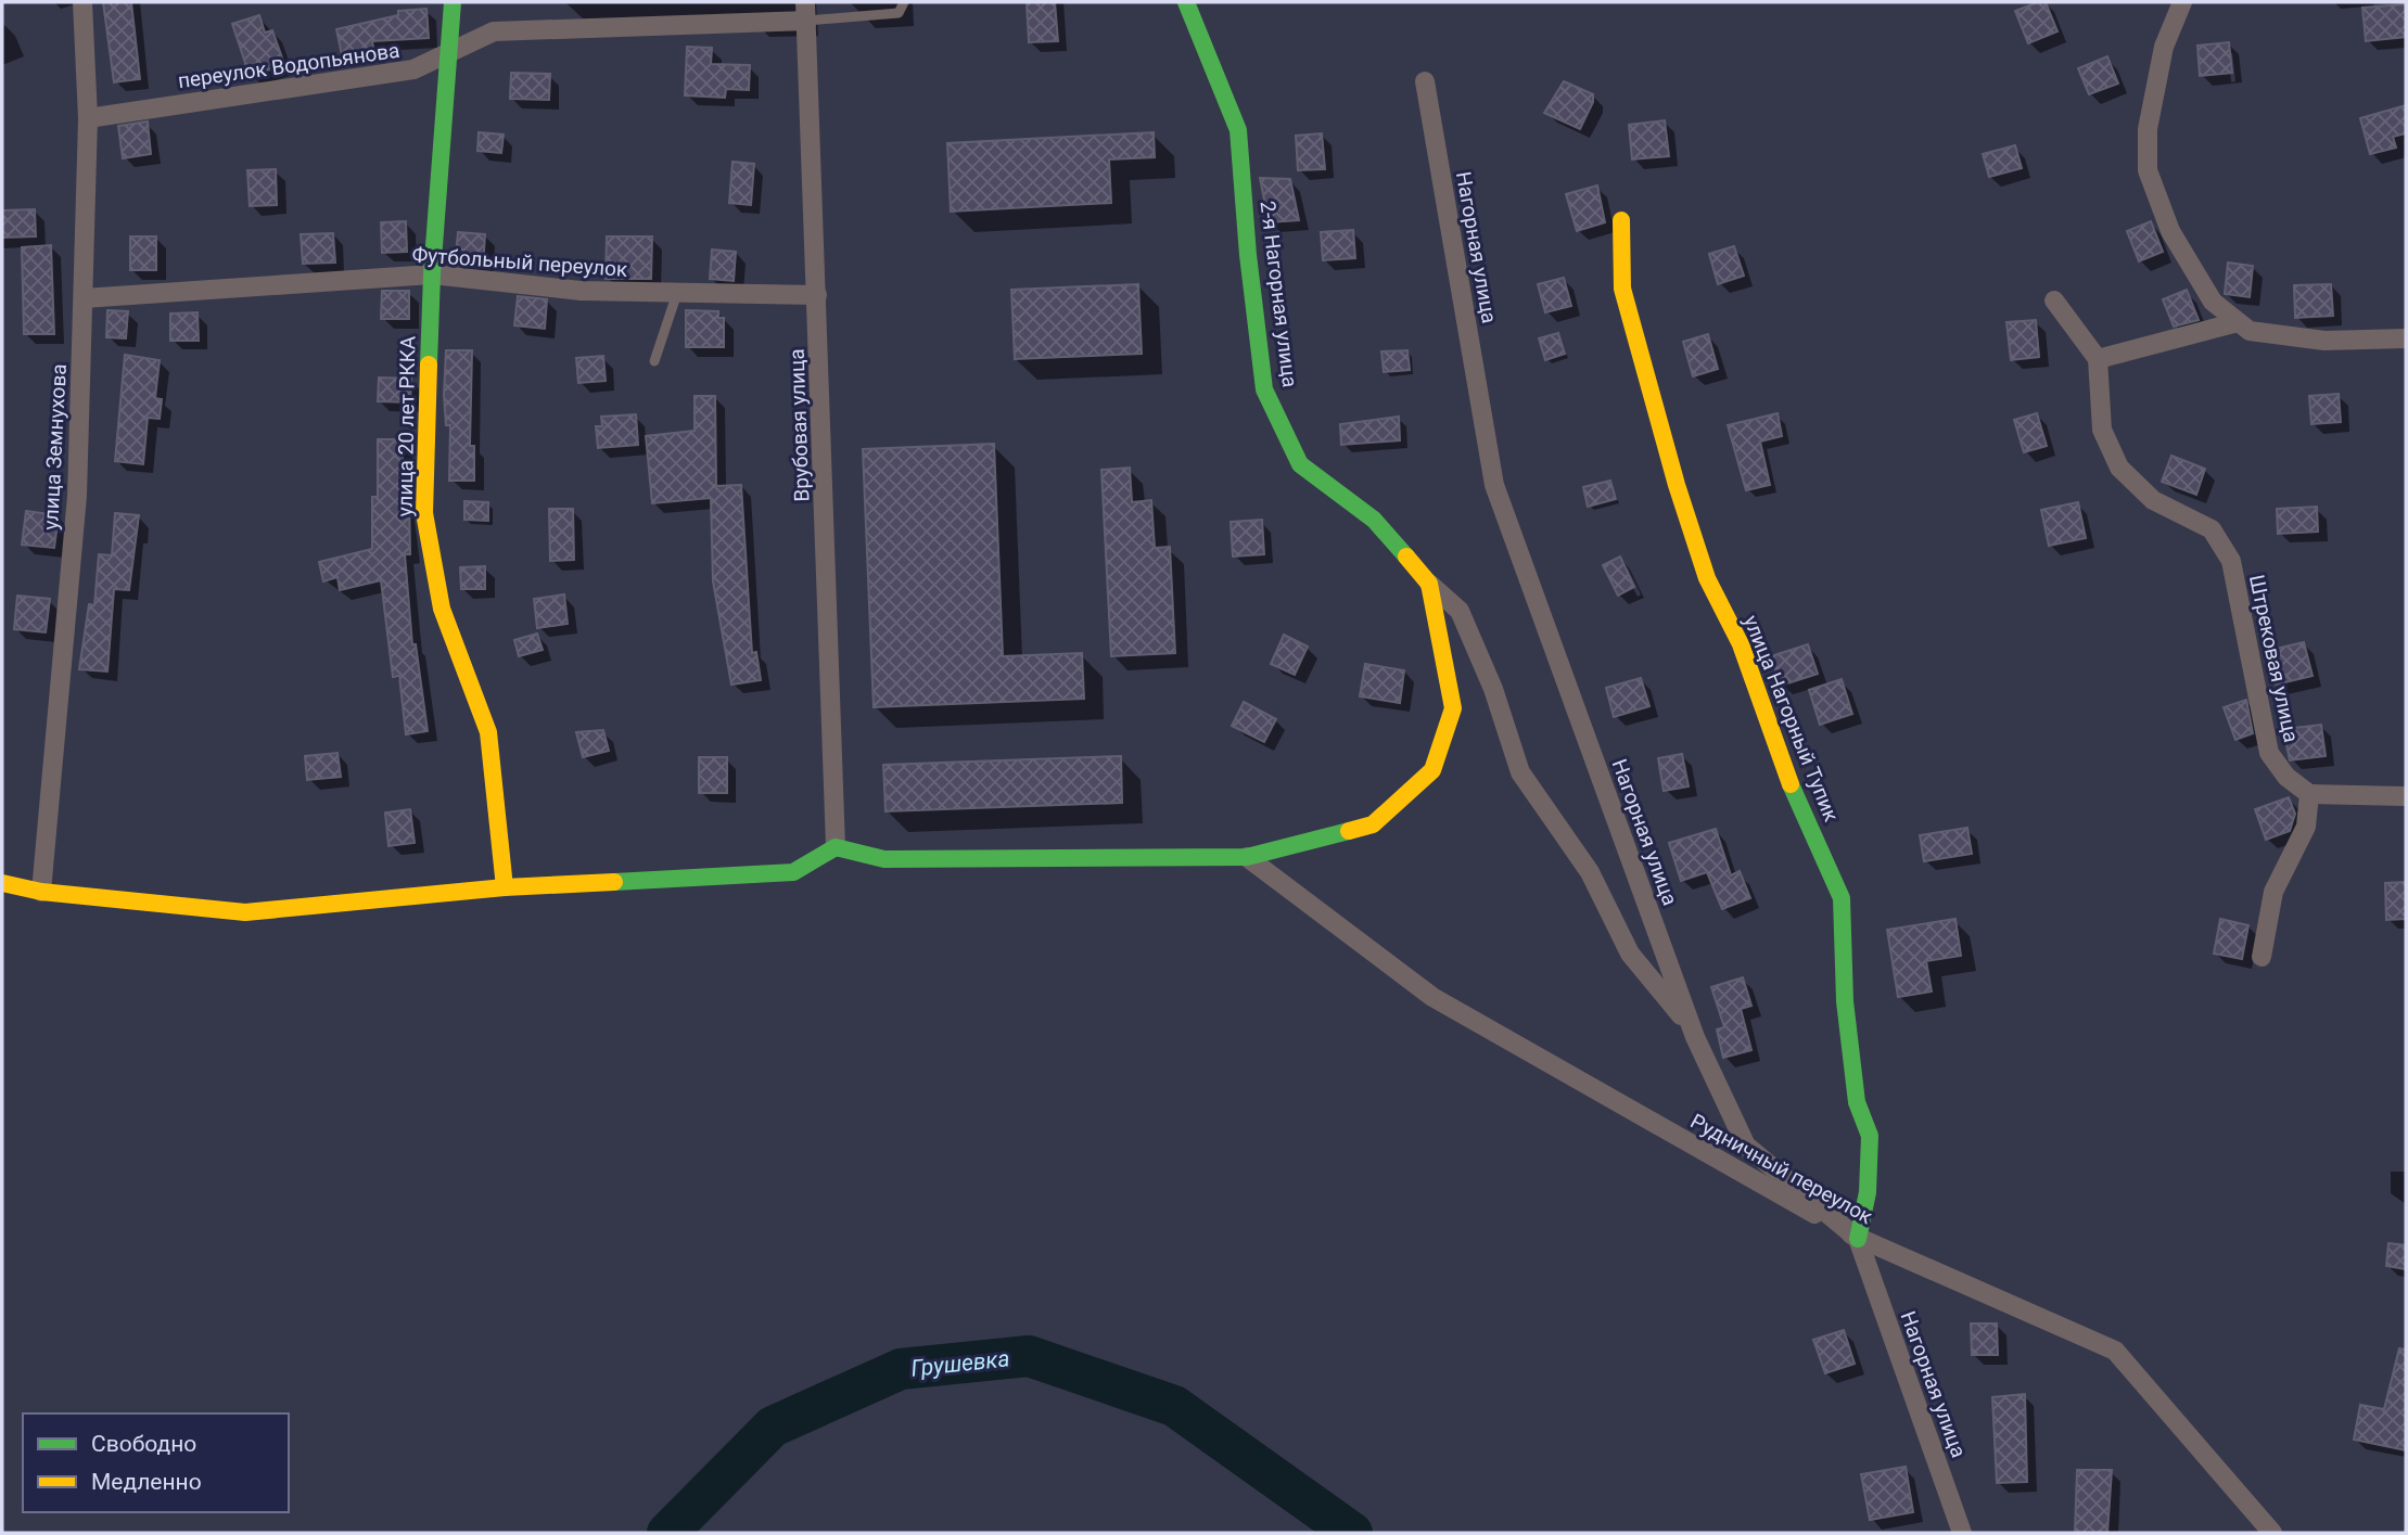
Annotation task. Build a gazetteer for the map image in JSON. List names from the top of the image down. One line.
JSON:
{"streets":{"street":["переулок Водопьянова","Нагорная улица","Футбольный переулок","2-я Нагорная улица","Врубовая улица","улица 20 лет РККА","улица Земнухова","Штрековая улица","улица Нагорный Тупик","Рудничный переулок"]},"crossings":[["переулок Водопьянова","Врубовая улица"],["переулок Водопьянова","улица 20 лет РККА"],["переулок Водопьянова","улица Земнухова"],["Нагорная улица","улица Нагорный Тупик"],["Нагорная улица","Рудничный переулок"],["Футбольный переулок","Врубовая улица"],["Футбольный переулок","улица 20 лет РККА"],["Футбольный переулок","улица Земнухова"],["улица Нагорный Тупик","Рудничный переулок"]],"water":["Грушевка"],"legend":["Свободно","Медленно"]}
